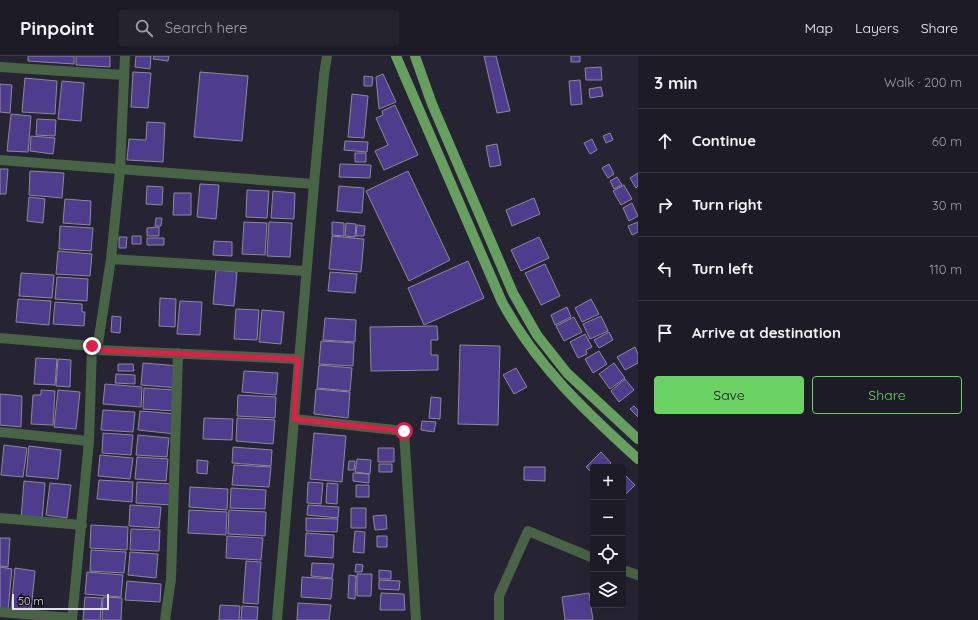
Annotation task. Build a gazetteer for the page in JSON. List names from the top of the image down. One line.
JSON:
{"scale_bar":"50 m","page":{"header":"Pinpoint","search":"Search here","nav":["Map","Layers","Share"],"heading":["3 min","Walk · 200 m"],"list":[["Continue","60 m"],["Turn right","30 m"],["Turn left","110 m"],"Arrive at destination"],"buttons":["Save","Share"],"map_buttons":["+","−"],"scale":"50 m"}}
